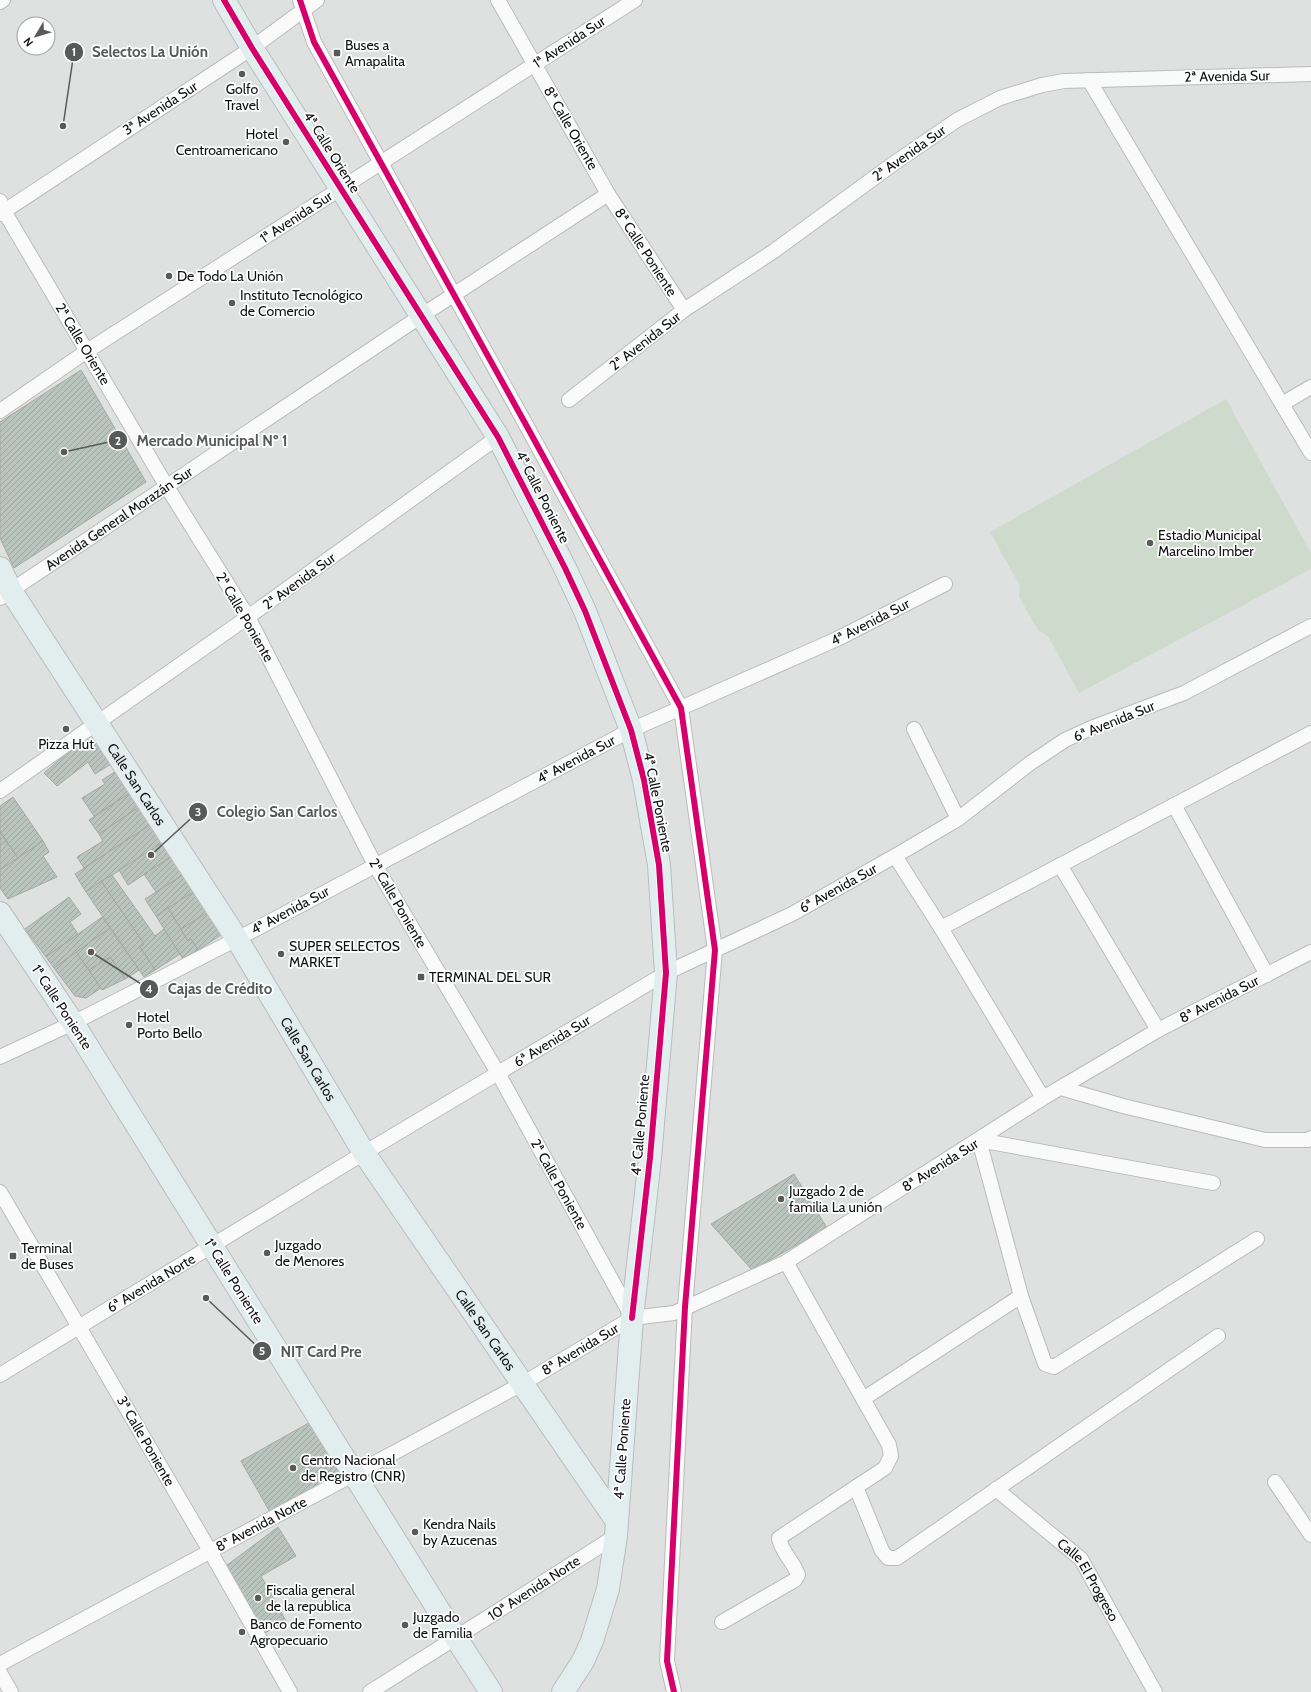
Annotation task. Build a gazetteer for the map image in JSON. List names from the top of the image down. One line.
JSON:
{"streets":{"main road":["4ª Calle Oriente","4ª Calle Poniente","Calle San Carlos","1ª Calle Poniente"],"street":["1ª Avenida Sur","2ª Avenida Sur","3ª Avenida Sur","8ª Calle Oriente","8ª Calle Poniente","2ª Calle Oriente","Avenida General Morazán Sur","2ª Calle Poniente","4ª Avenida Sur","6ª Avenida Sur","8ª Avenida Sur","6ª Avenida Norte","3ª Calle Poniente","8ª Avenida Norte","Calle El Progreso","10ª Avenida Norte"]},"crossings":[["1ª Avenida Sur","8ª Calle Oriente"],["1ª Avenida Sur","4ª Calle Oriente"],["1ª Avenida Sur","2ª Calle Oriente"],["2ª Avenida Sur","8ª Calle Poniente"],["2ª Avenida Sur","4ª Calle Poniente"],["2ª Avenida Sur","2ª Calle Poniente"],["2ª Avenida Sur","Calle San Carlos"],["3ª Avenida Sur","4ª Calle Oriente"],["3ª Avenida Sur","2ª Calle Oriente"],["8ª Calle Oriente","8ª Calle Poniente"],["8ª Calle Oriente","Avenida General Morazán Sur"],["4ª Calle Oriente","4ª Calle Poniente"],["4ª Calle Oriente","Avenida General Morazán Sur"],["8ª Calle Poniente","Avenida General Morazán Sur"],["2ª Calle Oriente","Avenida General Morazán Sur"],["2ª Calle Oriente","2ª Calle Poniente"],["4ª Calle Poniente","Avenida General Morazán Sur"],["4ª Calle Poniente","2ª Calle Poniente"],["4ª Calle Poniente","4ª Avenida Sur"],["4ª Calle Poniente","6ª Avenida Sur"],["4ª Calle Poniente","Calle San Carlos"],["4ª Calle Poniente","8ª Avenida Sur"],["4ª Calle Poniente","10ª Avenida Norte"],["Avenida General Morazán Sur","2ª Calle Poniente"],["Avenida General Morazán Sur","Calle San Carlos"],["2ª Calle Poniente","4ª Avenida Sur"],["2ª Calle Poniente","6ª Avenida Sur"],["2ª Calle Poniente","8ª Avenida Sur"],["4ª Avenida Sur","Calle San Carlos"],["4ª Avenida Sur","1ª Calle Poniente"],["6ª Avenida Sur","Calle San Carlos"],["6ª Avenida Sur","6ª Avenida Norte"],["Calle San Carlos","8ª Avenida Sur"],["Calle San Carlos","6ª Avenida Norte"],["Calle San Carlos","8ª Avenida Norte"],["Calle San Carlos","10ª Avenida Norte"],["8ª Avenida Sur","8ª Avenida Norte"],["1ª Calle Poniente","6ª Avenida Norte"],["1ª Calle Poniente","8ª Avenida Norte"],["1ª Calle Poniente","10ª Avenida Norte"],["6ª Avenida Norte","3ª Calle Poniente"],["3ª Calle Poniente","8ª Avenida Norte"]],"places":{"transit":["Buses a Amapalita","TERMINAL DEL SUR","Terminal de Buses"],"other":["Golfo Travel","Selectos La Unión","Hotel Centroamericano","De Todo La Unión","Instituto Tecnológico de Comercio","Mercado Municipal Nº 1","Estadio Municipal Marcelino Imber","Pizza Hut","Colegio San Carlos","Cajas de Crédito","SUPER SELECTOS MARKET","Hotel Porto Bello","Juzgado 2 de familia La unión","Juzgado de Menores","NIT Card Pre","Centro Nacional de Registro (CNR)","Kendra Nails by Azucenas","Fiscalia general de la republica","Juzgado de Familia","Banco de Fomento Agropecuario"]},"north":"bottom left"}
